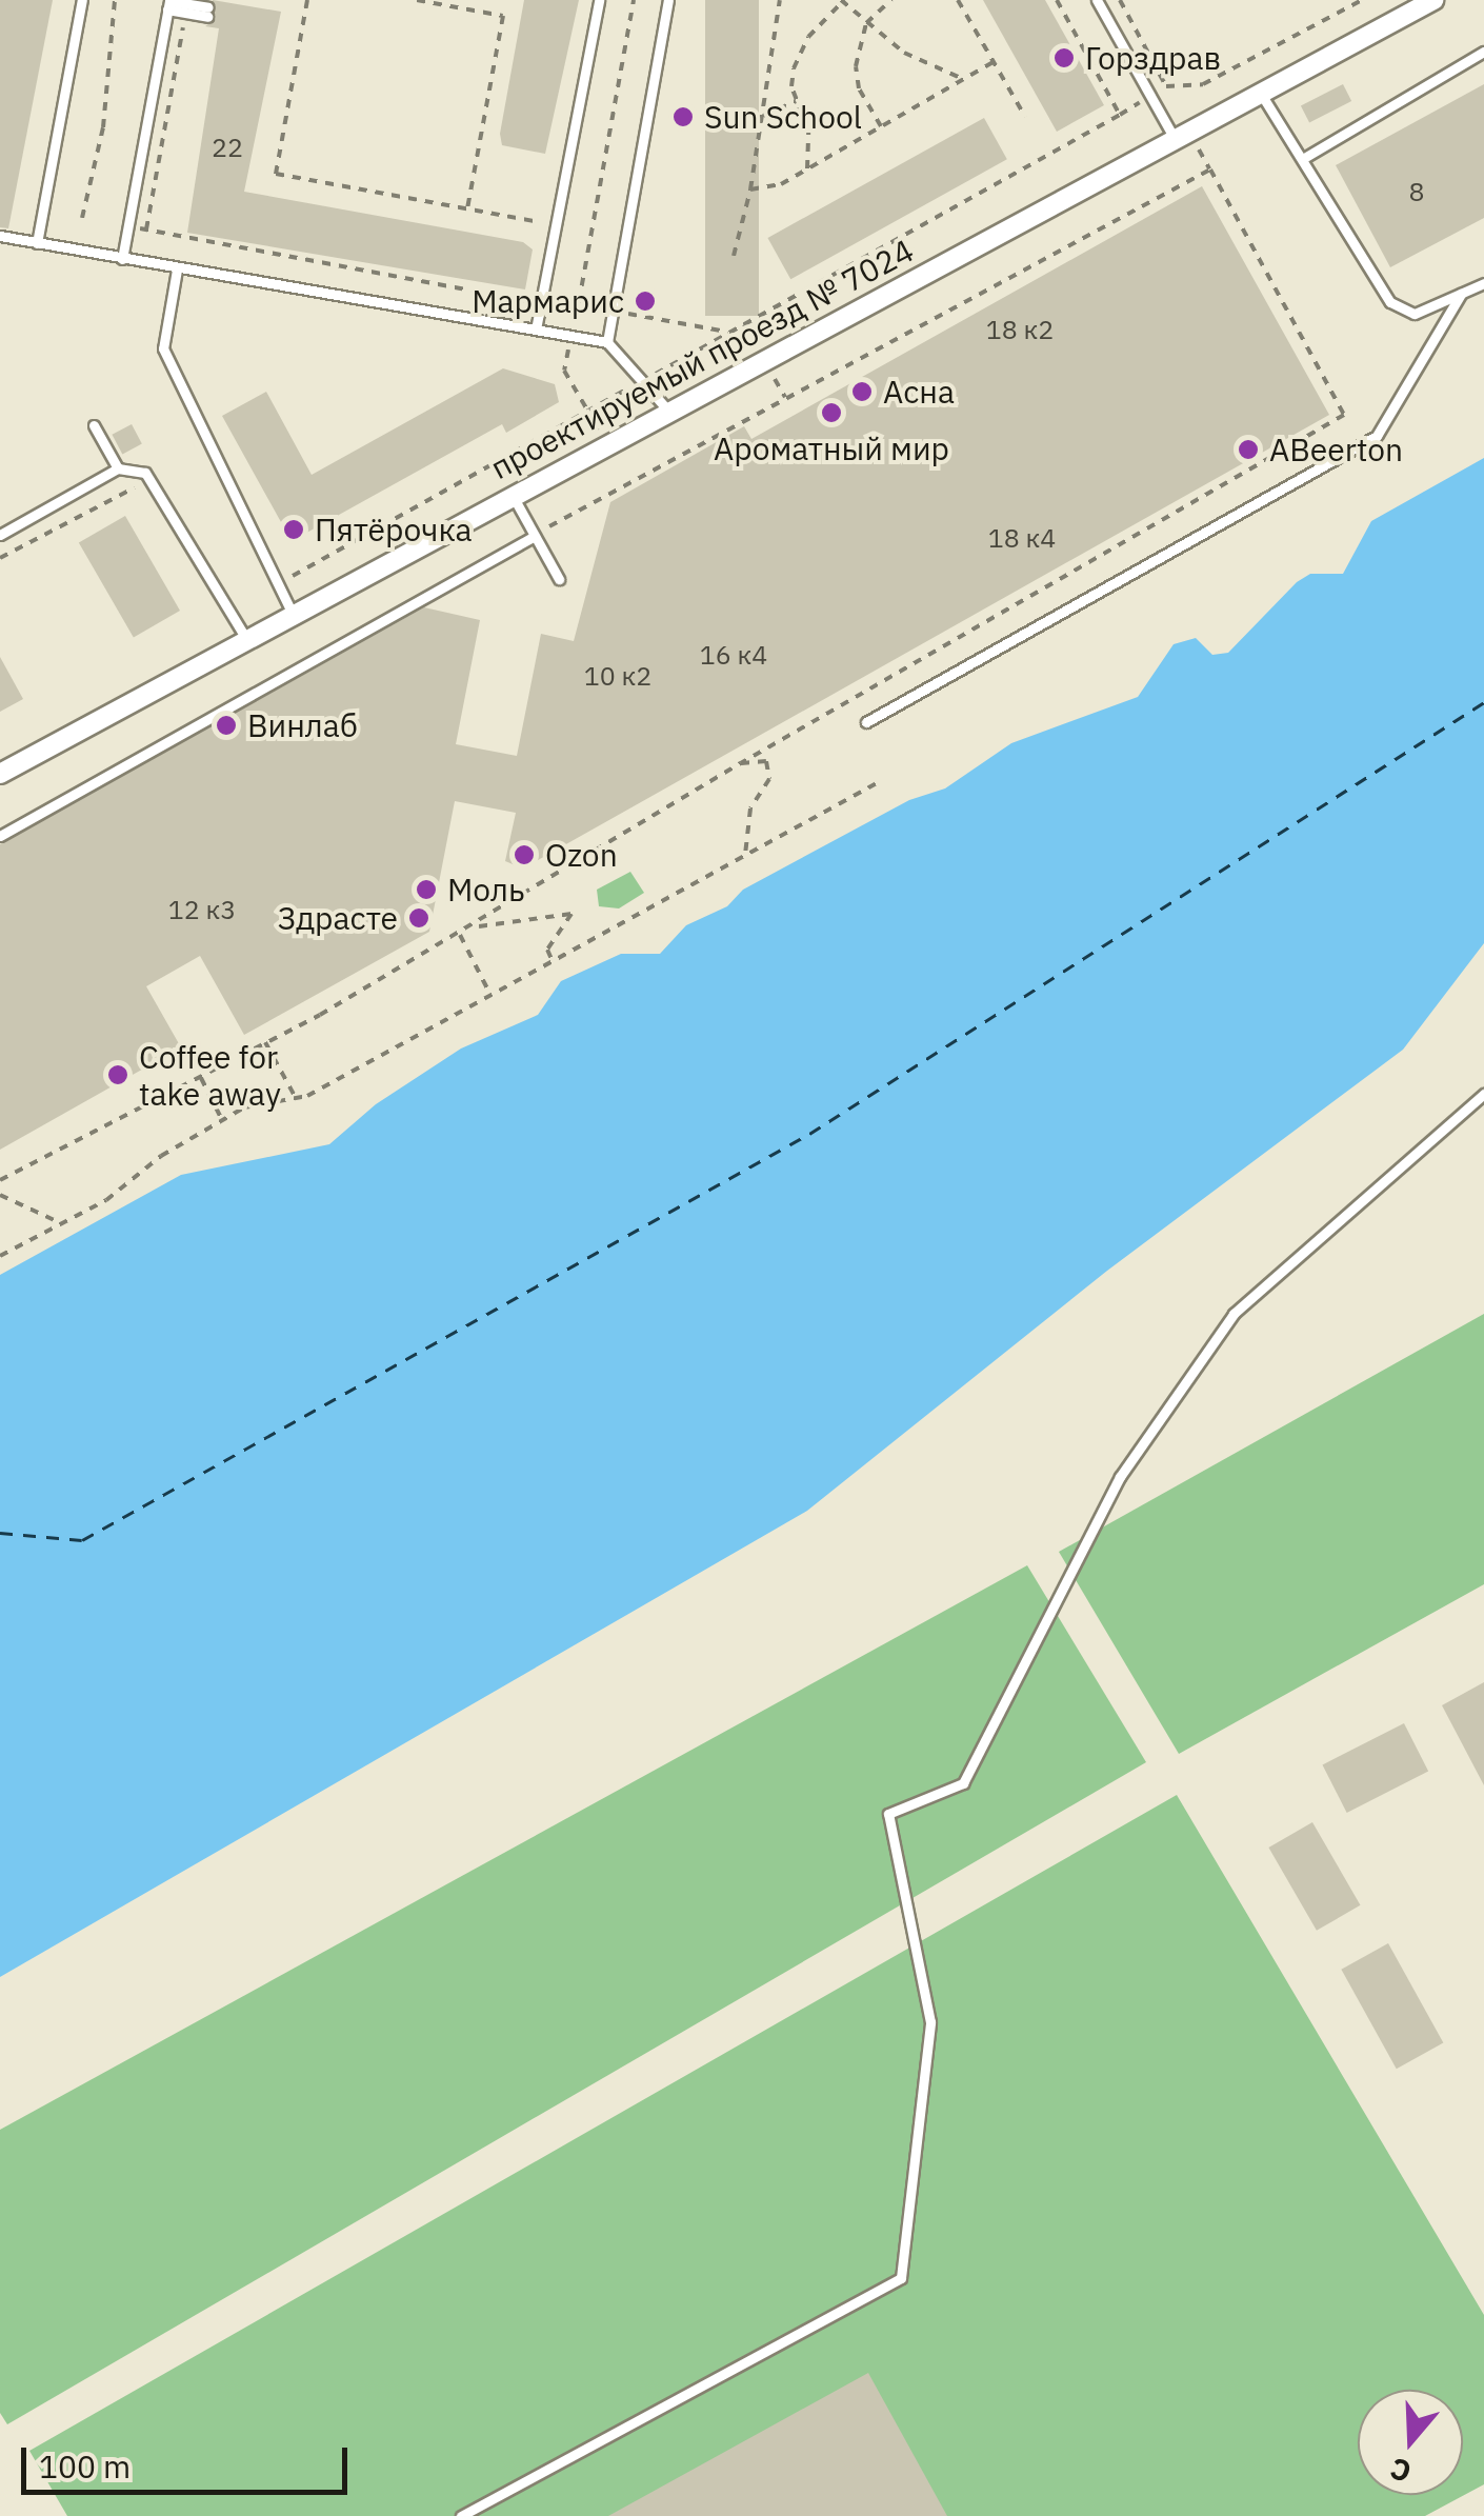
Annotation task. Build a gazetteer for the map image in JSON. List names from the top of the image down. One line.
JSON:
{"streets":{"street":["проектируемый проезд № 7024"]},"places":["Горздрав","Sun School","Мармарис","Асна","Ароматный мир","ABeerton","Пятёрочка","Винлаб","Ozon","Моль","Здрасте","Coffee for take away"],"house_numbers":["22","8","18 к2","18 к4","16 к4","10 к2","12 к3"],"scale_bar":"100 m","north":"bottom"}
